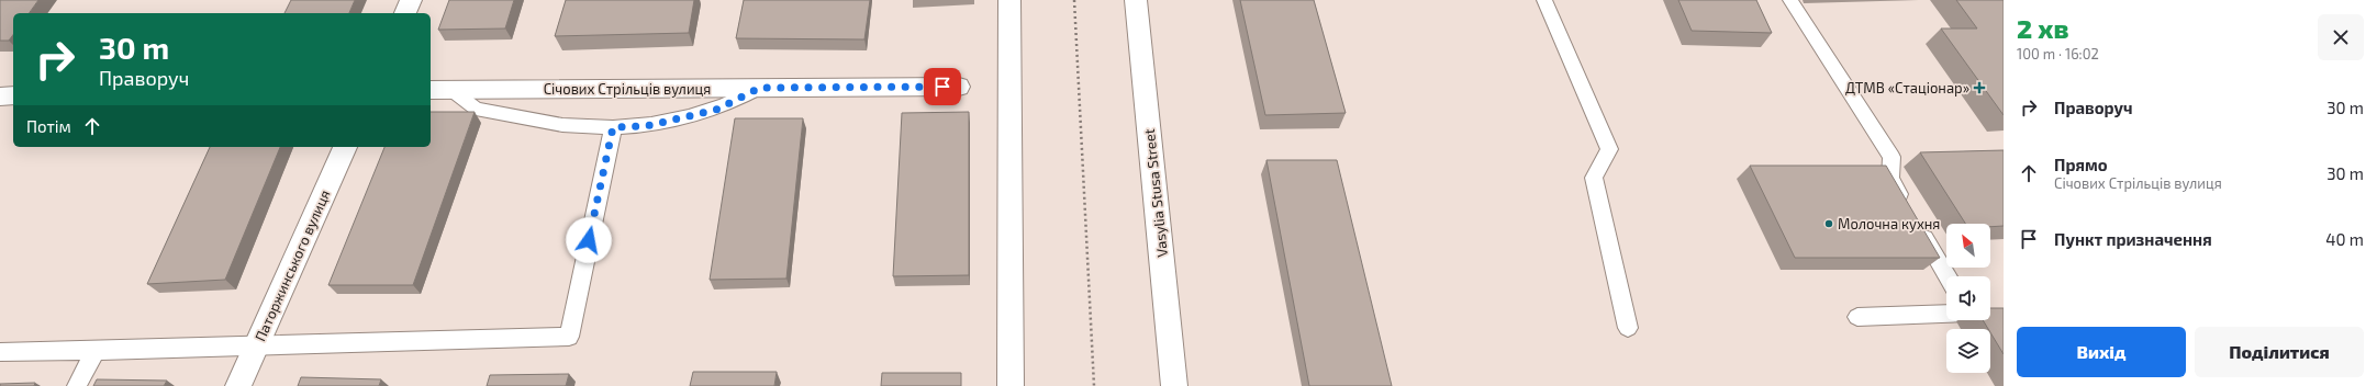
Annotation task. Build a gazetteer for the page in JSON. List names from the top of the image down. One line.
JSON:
{"streets":{"street":["Січових Стрільців вулиця","Vasylia Stusa Street","Паторжинського вулиця"]},"places":{"health":["ДТМВ «Стаціонар»"],"other":["Молочна кухня"]},"north":"top left","page":{"heading":["2 хв","100 m · 16:02"],"turn":["30 m","Праворуч"],"list":[{"name":"Праворуч","value":"30 m"},{"name":"Прямо","note":"Січових Стрільців вулиця","value":"30 m"},{"name":"Пункт призначення","value":"40 m"}],"then":"Потім","buttons":["Вихід","Поділитися"]}}
